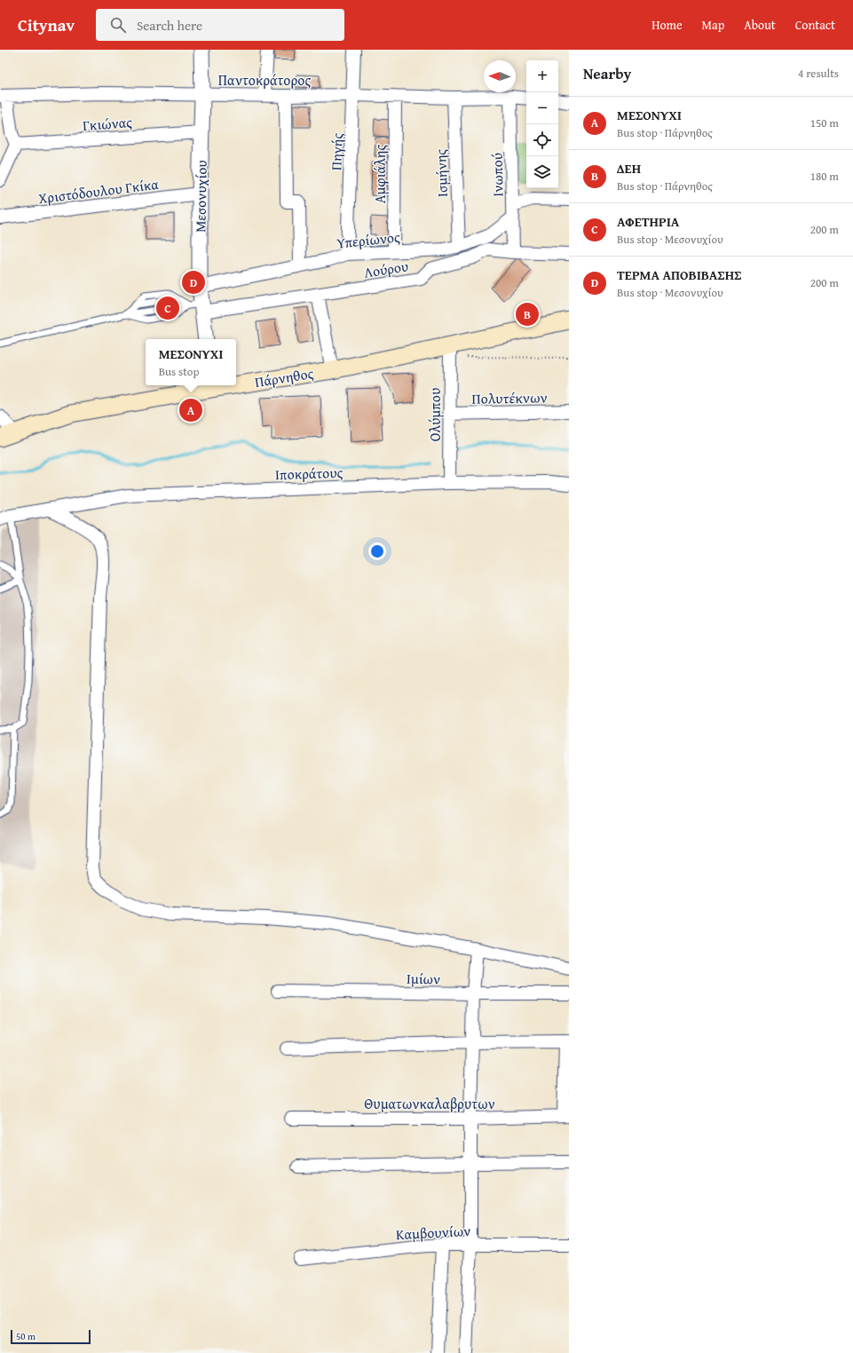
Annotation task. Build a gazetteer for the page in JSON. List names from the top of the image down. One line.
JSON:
{"streets":{"main road":["Πάρνηθος"],"street":["Παντοκράτορος","Γκιώνας","Πηγής","Ισμήνης","Αμφιάλης","Ινωπού","Χριστόδουλου Γκίκα","Μεσονυχίου","Υπερίωνος","Λούρου","Πολυτέκνων","Ολύμπου","Ιποκράτους","Ιμίων","Θυματωνκαλαβρυτων","Καμβουνίων"]},"crossings":[["Παντοκράτορος","Πηγής"],["Παντοκράτορος","Ισμήνης"],["Παντοκράτορος","Αμφιάλης"],["Παντοκράτορος","Ινωπού"],["Παντοκράτορος","Μεσονυχίου"],["Γκιώνας","Μεσονυχίου"],["Πηγής","Υπερίωνος"],["Ισμήνης","Υπερίωνος"],["Αμφιάλης","Υπερίωνος"],["Ινωπού","Υπερίωνος"],["Ινωπού","Λούρου"],["Χριστόδουλου Γκίκα","Μεσονυχίου"],["Μεσονυχίου","Υπερίωνος"],["Μεσονυχίου","Λούρου"],["Πάρνηθος","Ολύμπου"],["Πολυτέκνων","Ολύμπου"],["Ολύμπου","Ιποκράτους"]],"scale_bar":"50 m","north":"left","page":{"header":"Citynav","search":"Search here","nav":["Home","Map","About","Contact"],"heading":["Nearby","4 results"],"map_buttons":["+","−"],"list":[{"mark":"A","name":"ΜΕΣΟΝΥΧΙ","note":"Bus stop · Πάρνηθος","value":"150 m"},{"mark":"B","name":"ΔΕΗ","note":"Bus stop · Πάρνηθος","value":"180 m"},{"mark":"C","name":"ΑΦΕΤΗΡΙΑ","note":"Bus stop · Μεσονυχίου","value":"200 m"},{"mark":"D","name":"ΤΕΡΜΑ ΑΠΟΒΙΒΑΣΗΣ","note":"Bus stop · Μεσονυχίου","value":"200 m"}],"pins":["D","C","B","A"],"popup":["ΜΕΣΟΝΥΧΙ","Bus stop"],"scale":"50 m"}}
